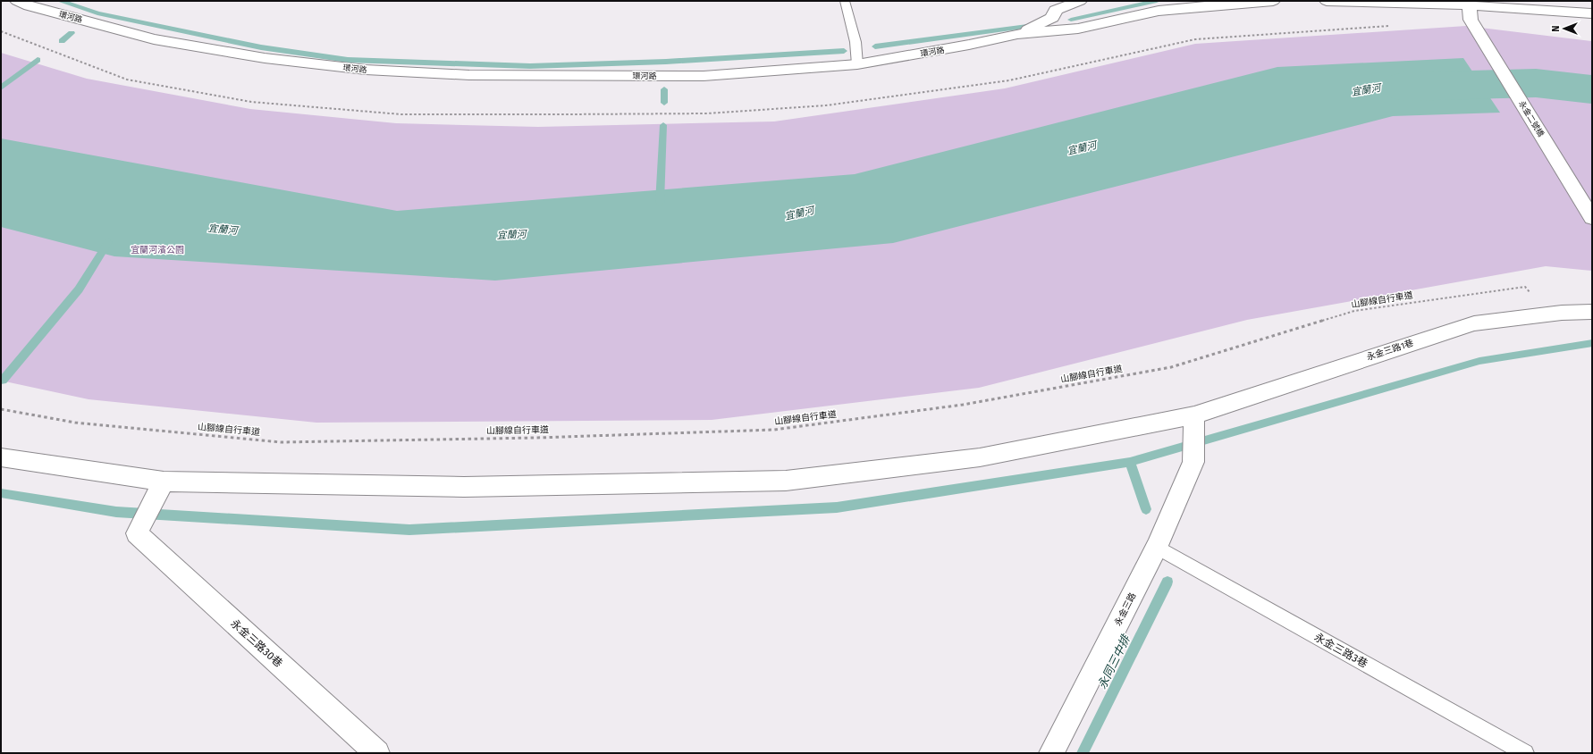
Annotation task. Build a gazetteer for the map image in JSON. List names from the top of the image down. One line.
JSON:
{"streets":{"street":["環河路","永金二號橋","永金三路1巷","永金三路","永金三路30巷"],"lane":["永金三路3巷"],"path":["山腳線自行車道"]},"crossings":[["永金三路1巷","永金三路"],["永金三路1巷","永金三路30巷"],["永金三路","永金三路3巷"]],"water":["宜蘭河","永同三中排"],"parks":["宜蘭河濱公園"],"north":"left"}
